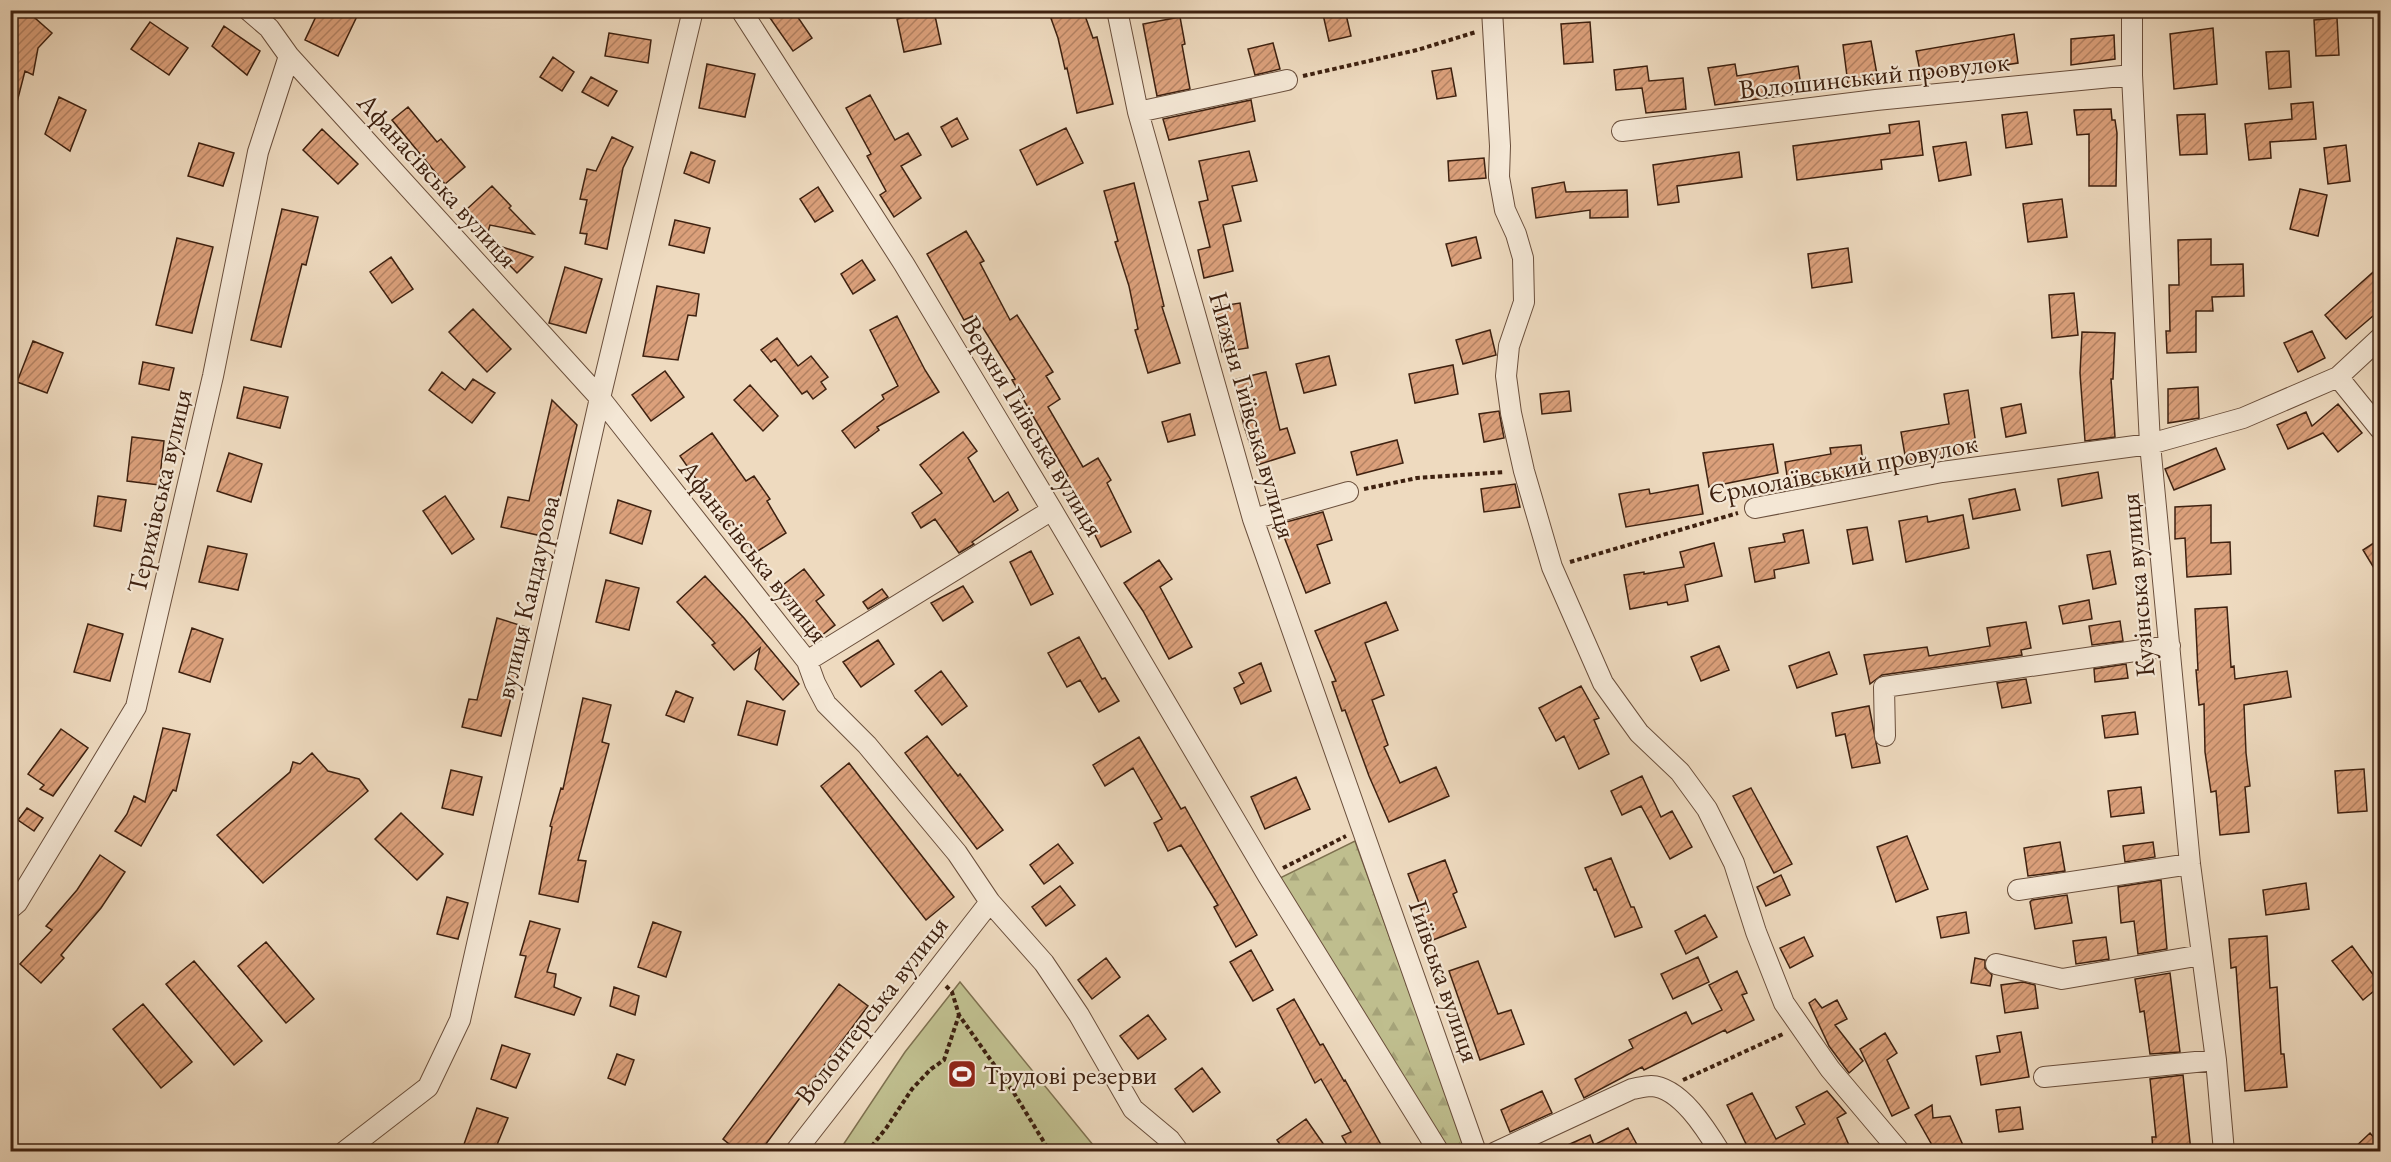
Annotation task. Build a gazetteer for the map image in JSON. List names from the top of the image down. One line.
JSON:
{"streets":{"street":["Волошинський провулок","Афанасівська вулиця","Нижня Гиївська вулиця","Верхня Гиївська вулиця","Єрмолаївський провулок","Терихівська вулиця","Кузінська вулиця","вулиця Кандаурова","Гиївська вулиця","Волонтерська вулиця"]},"crossings":[["Волошинський провулок","Кузінська вулиця"],["Афанасівська вулиця","Терихівська вулиця"],["Афанасівська вулиця","вулиця Кандаурова"],["Афанасівська вулиця","Волонтерська вулиця"],["Нижня Гиївська вулиця","Гиївська вулиця"],["Єрмолаївський провулок","Кузінська вулиця"]],"places":{"sports":["Трудові резерви"]}}
